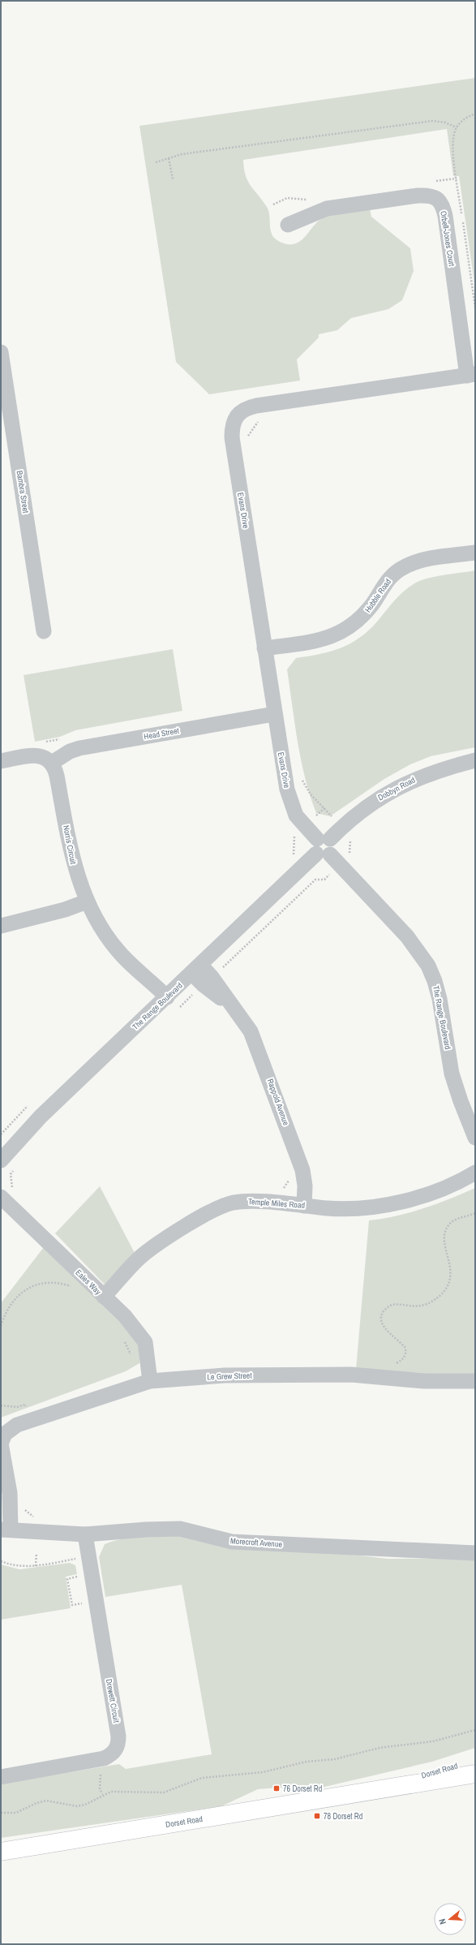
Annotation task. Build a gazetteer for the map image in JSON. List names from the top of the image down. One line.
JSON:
{"streets":{"main road":["Dorset Road"],"street":["Orbell-Jones Court","Bambra Street","Evans Drive","Hubble Road","Head Street","Dobbyn Road","Norris Circuit","The Range Boulevard","Rappold Avenue","Temple Miles Road","Eales Way","Le Grew Street","Morecroft Avenue","Drewett Circuit"]},"crossings":[["Orbell-Jones Court","Evans Drive"],["Evans Drive","Hubble Road"],["Evans Drive","Head Street"],["Evans Drive","Dobbyn Road"],["Evans Drive","The Range Boulevard"],["Head Street","Norris Circuit"],["Dobbyn Road","The Range Boulevard"],["Norris Circuit","The Range Boulevard"],["The Range Boulevard","Rappold Avenue"],["Rappold Avenue","Temple Miles Road"],["Temple Miles Road","Eales Way"],["Eales Way","Le Grew Street"],["Le Grew Street","Morecroft Avenue"],["Morecroft Avenue","Drewett Circuit"]],"places":{"transit":["76 Dorset Rd","78 Dorset Rd"]},"north":"left"}
